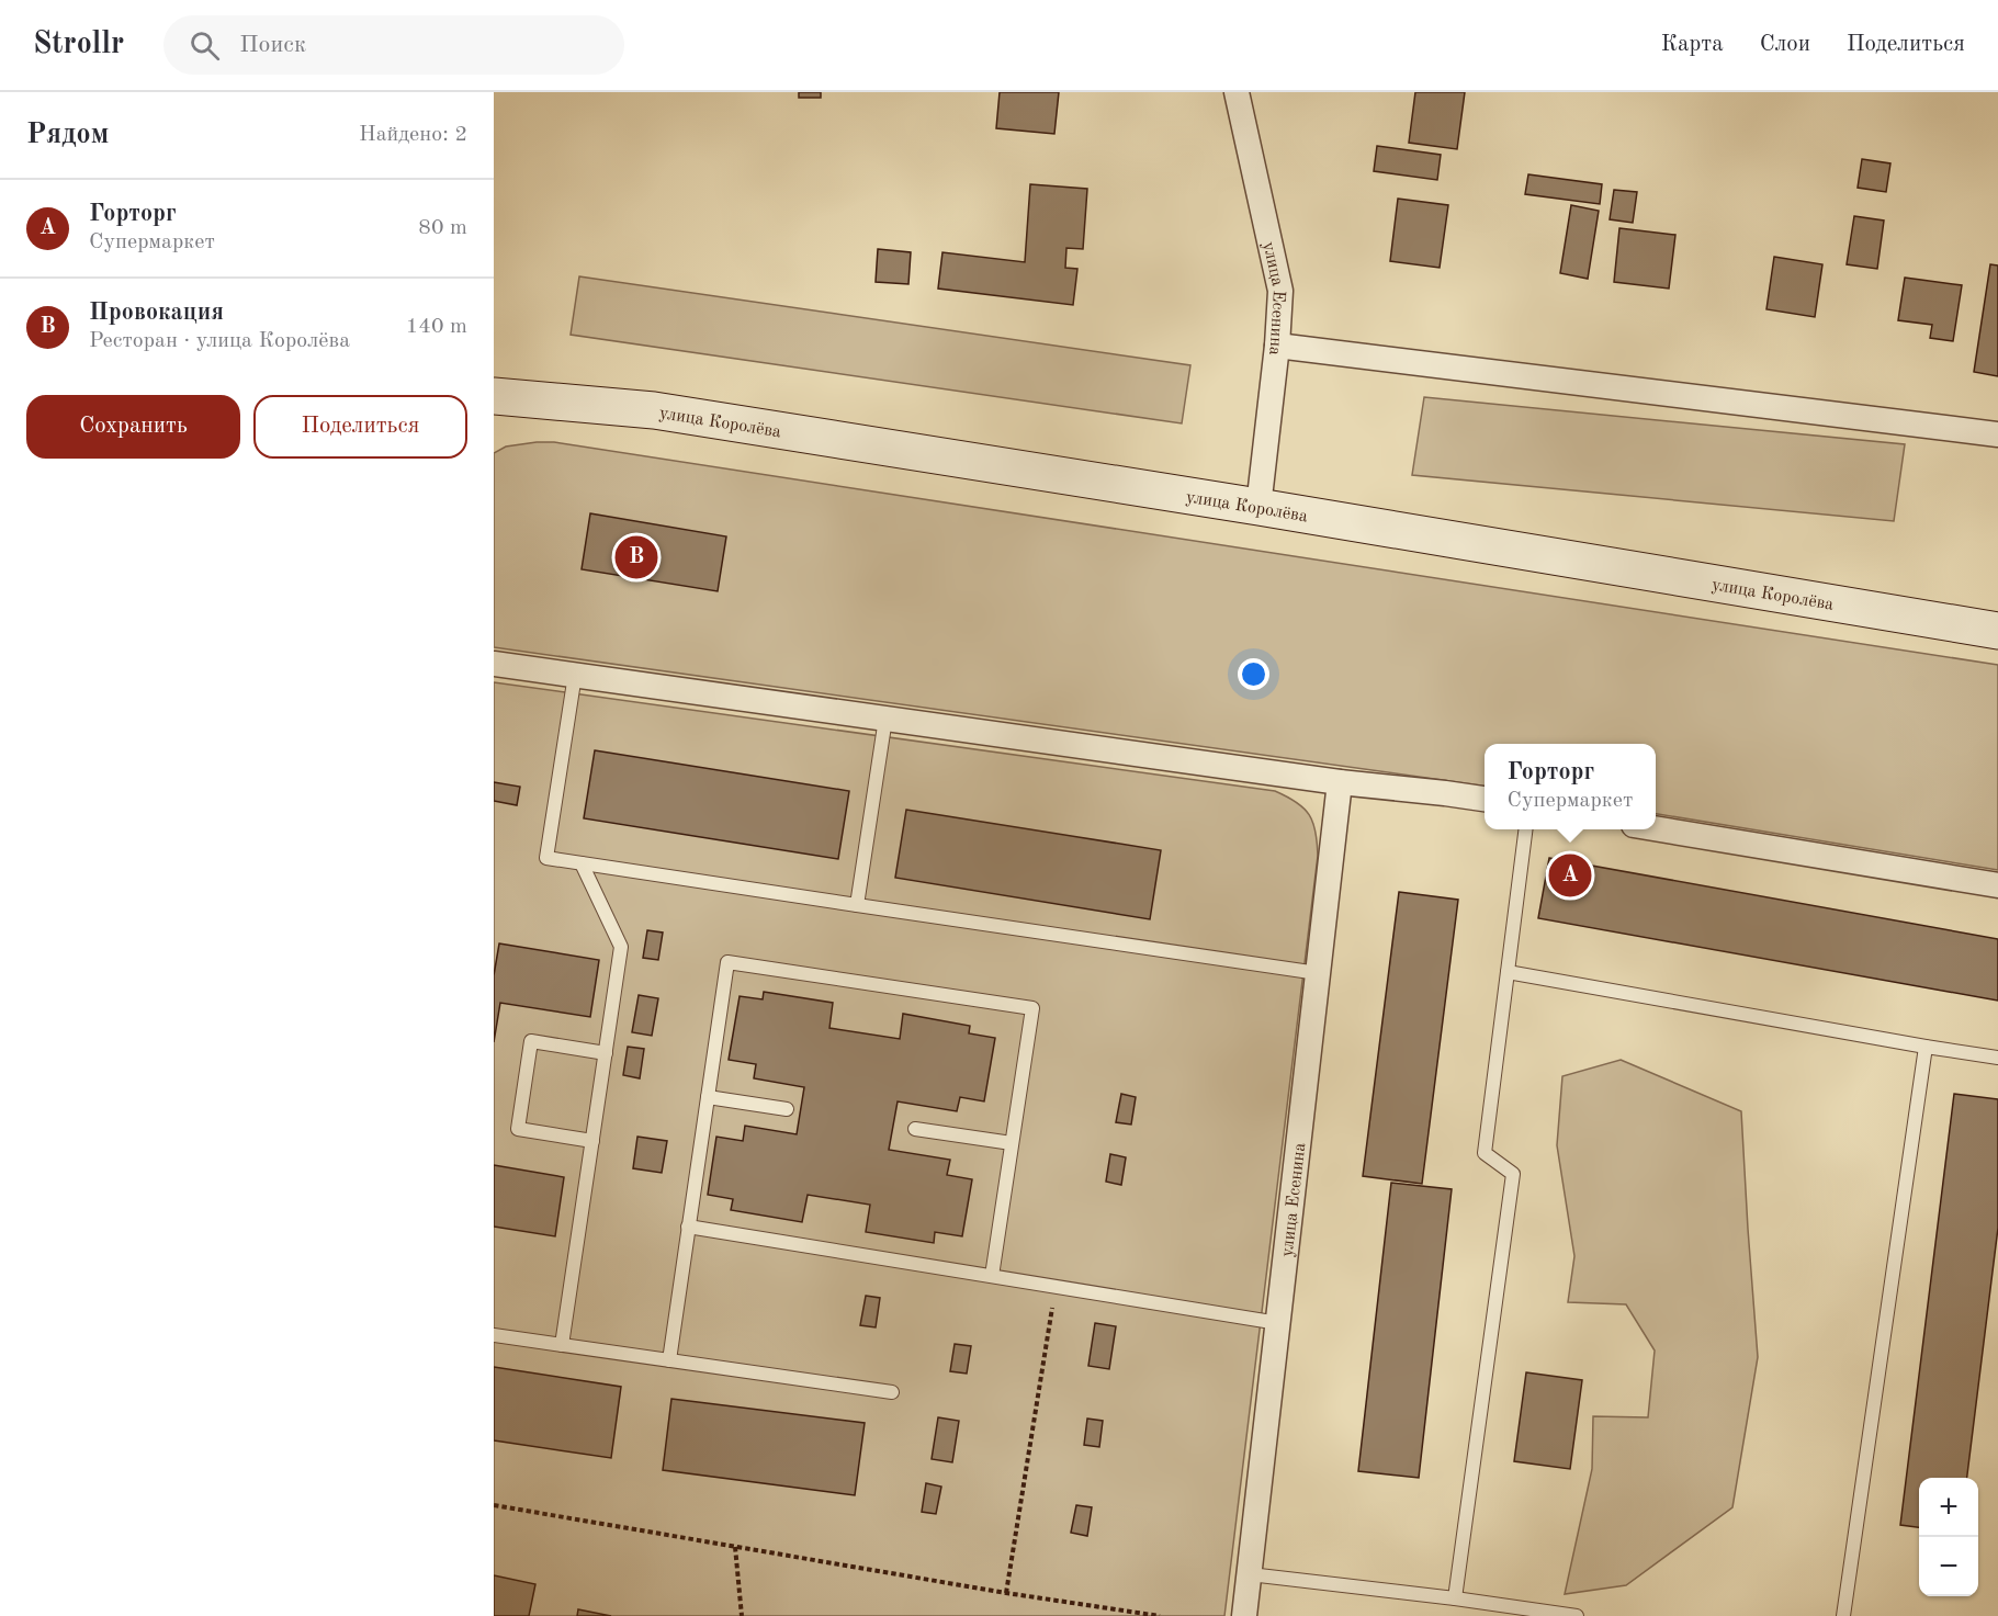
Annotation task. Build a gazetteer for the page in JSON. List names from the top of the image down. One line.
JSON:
{"streets":{"main road":["улица Королёва"],"street":["улица Есенина"]},"crossings":[["улица Есенина","улица Королёва"]],"page":{"header":"Strollr","search":"Поиск","nav":["Карта","Слои","Поделиться"],"heading":["Рядом","Найдено: 2"],"list":[{"mark":"A","name":"Горторг","note":"Супермаркет","value":"80 m"},{"mark":"B","name":"Провокация","note":"Ресторан · улица Королёва","value":"140 m"}],"buttons":["Сохранить","Поделиться"],"pins":["B","A"],"popup":["Горторг","Супермаркет"],"map_buttons":["+","−"]}}
